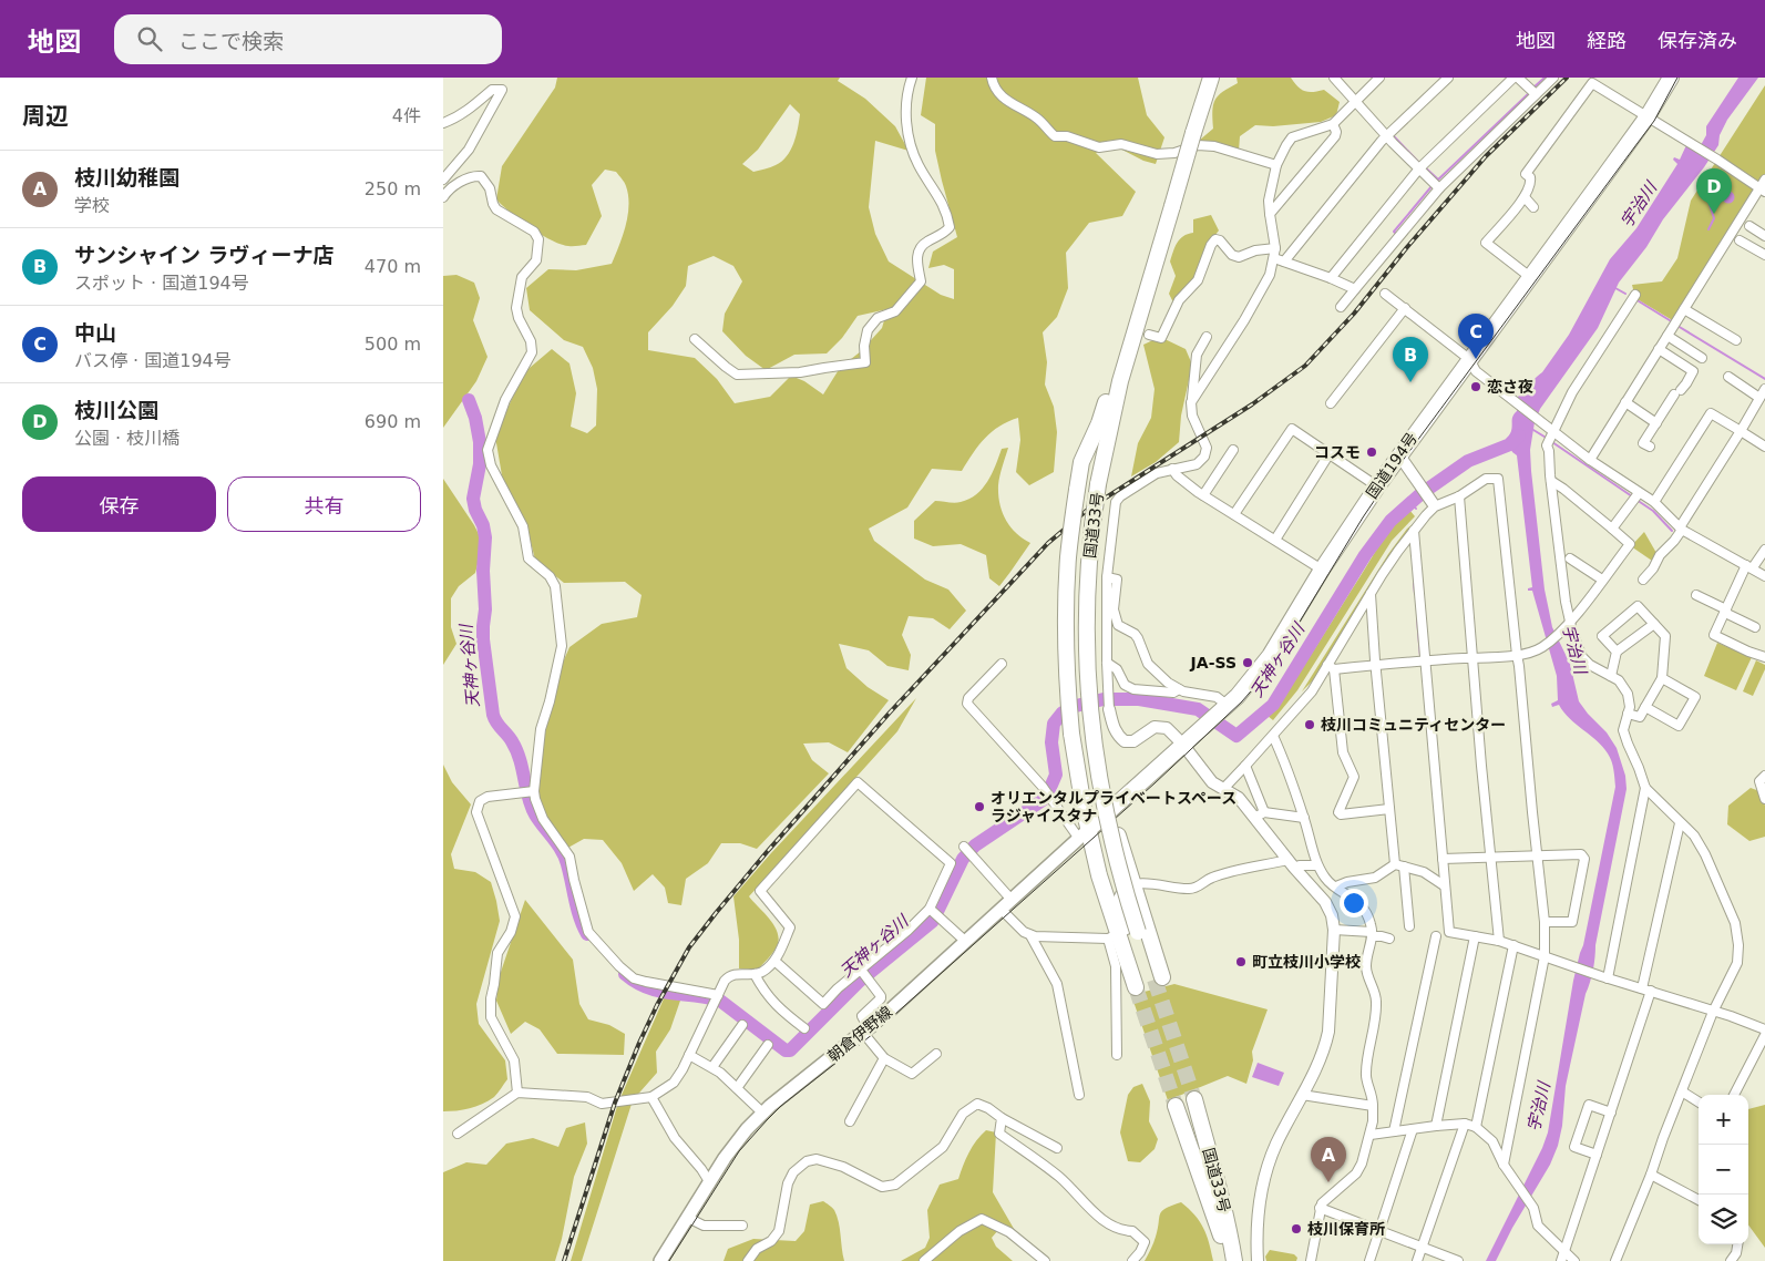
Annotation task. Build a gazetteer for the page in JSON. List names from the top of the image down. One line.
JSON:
{"streets":{"highway":["国道194号","国道33号"],"main road":["朝倉伊野線"]},"crossings":[["国道194号","朝倉伊野線"]],"water":["宇治川","天神ヶ谷川"],"places":["恋さ夜","コスモ","JA-SS","枝川コミュニティセンター","オリエンタルプライベートスペース ラジャイスタナ","町立枝川小学校","枝川保育所"],"page":{"header":"地図","search":"ここで検索","nav":["地図","経路","保存済み"],"heading":["周辺","4件"],"list":[{"mark":"A","name":"枝川幼稚園","note":"学校","value":"250 m"},{"mark":"B","name":"サンシャイン ラヴィーナ店","note":"スポット · 国道194号","value":"470 m"},{"mark":"C","name":"中山","note":"バス停 · 国道194号","value":"500 m"},{"mark":"D","name":"枝川公園","note":"公園 · 枝川橋","value":"690 m"}],"pins":["D","C","B","A"],"buttons":["保存","共有"],"map_buttons":["+","−"]}}
